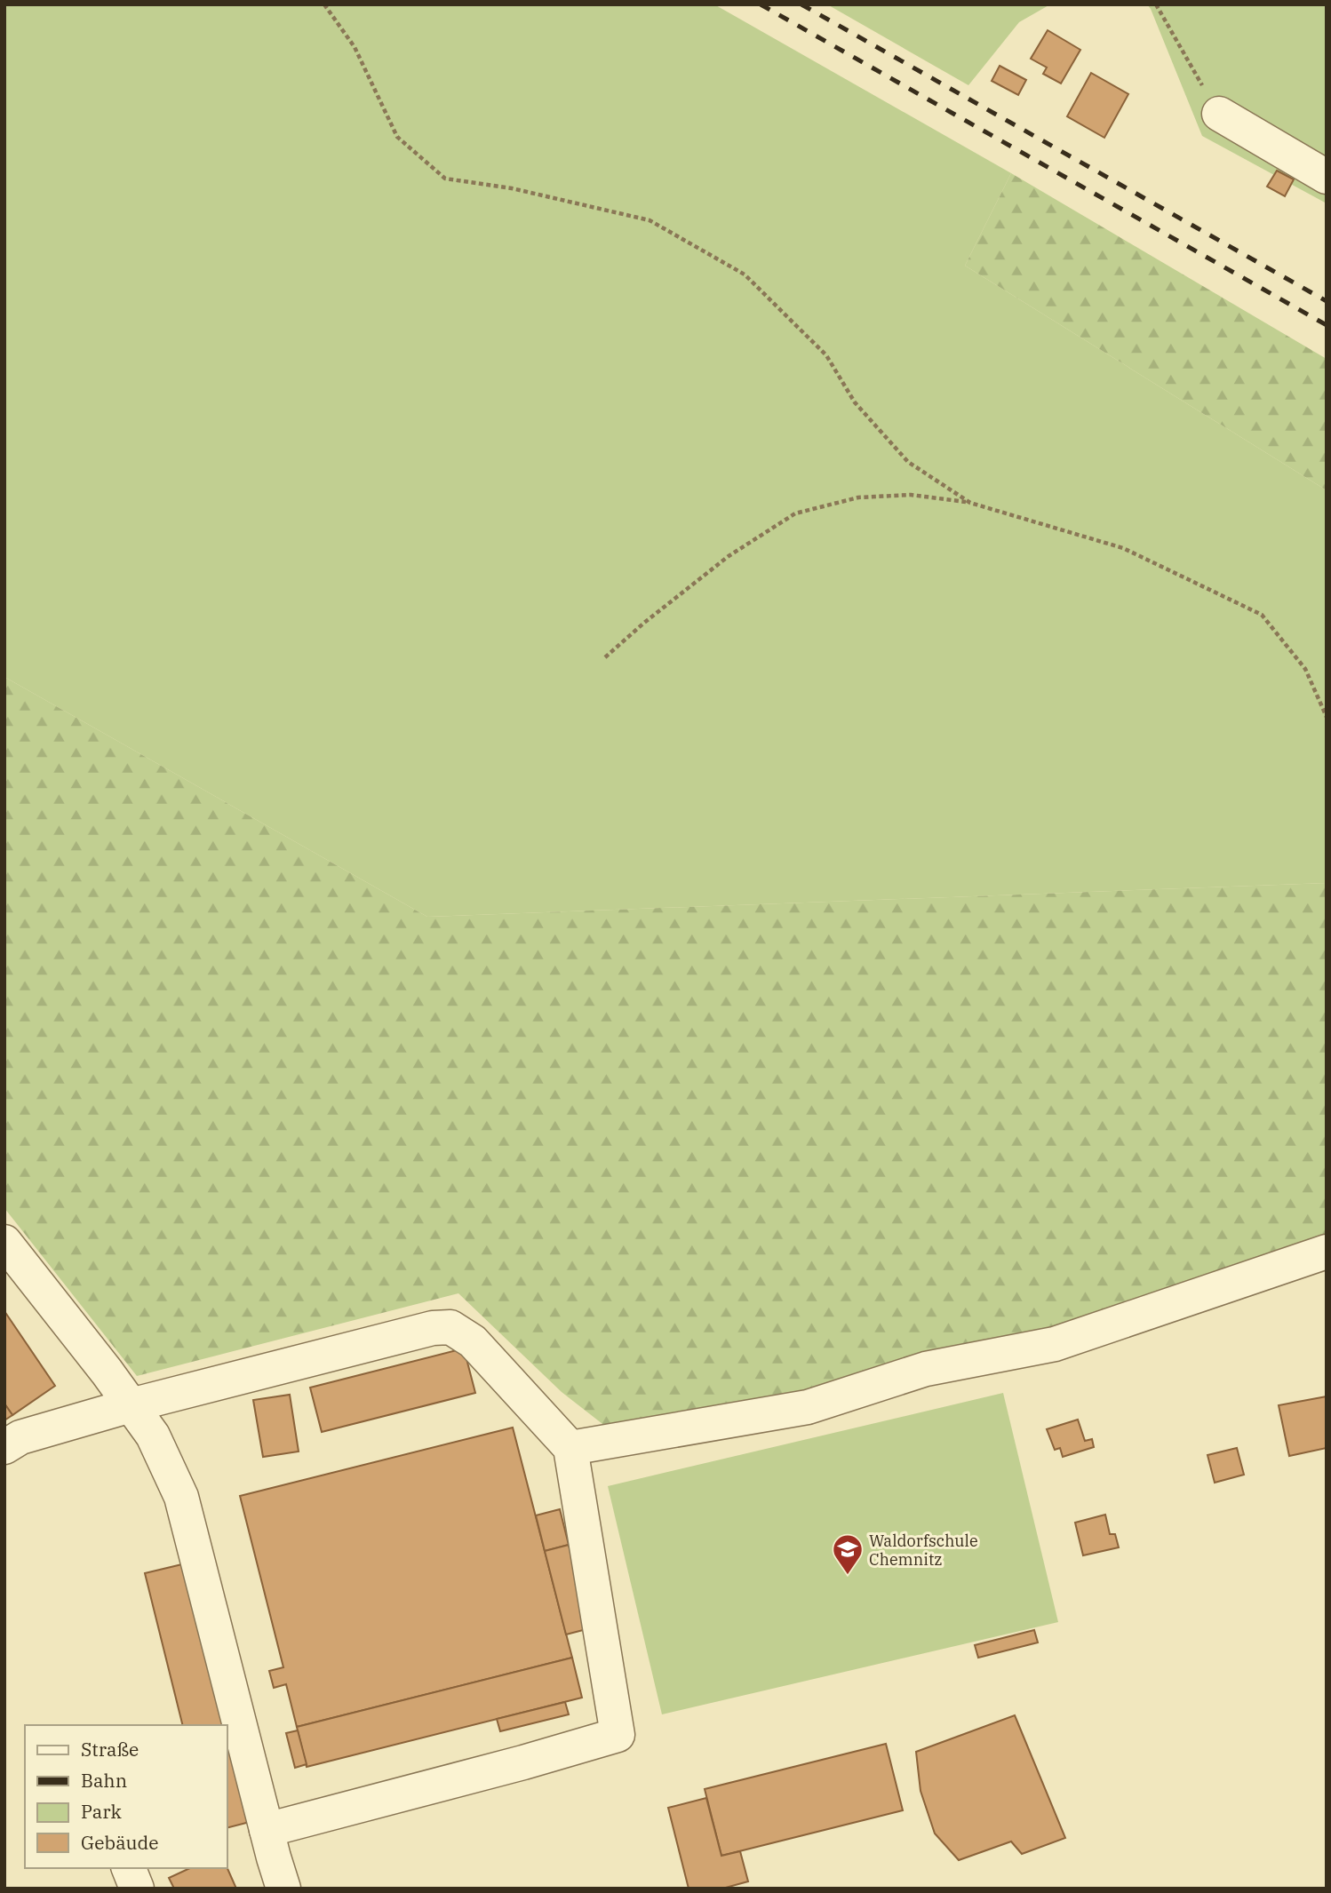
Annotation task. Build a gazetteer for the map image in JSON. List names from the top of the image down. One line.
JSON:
{"places":{"school or university":["Waldorfschule Chemnitz"]},"legend":["Straße","Bahn","Park","Gebäude"]}
